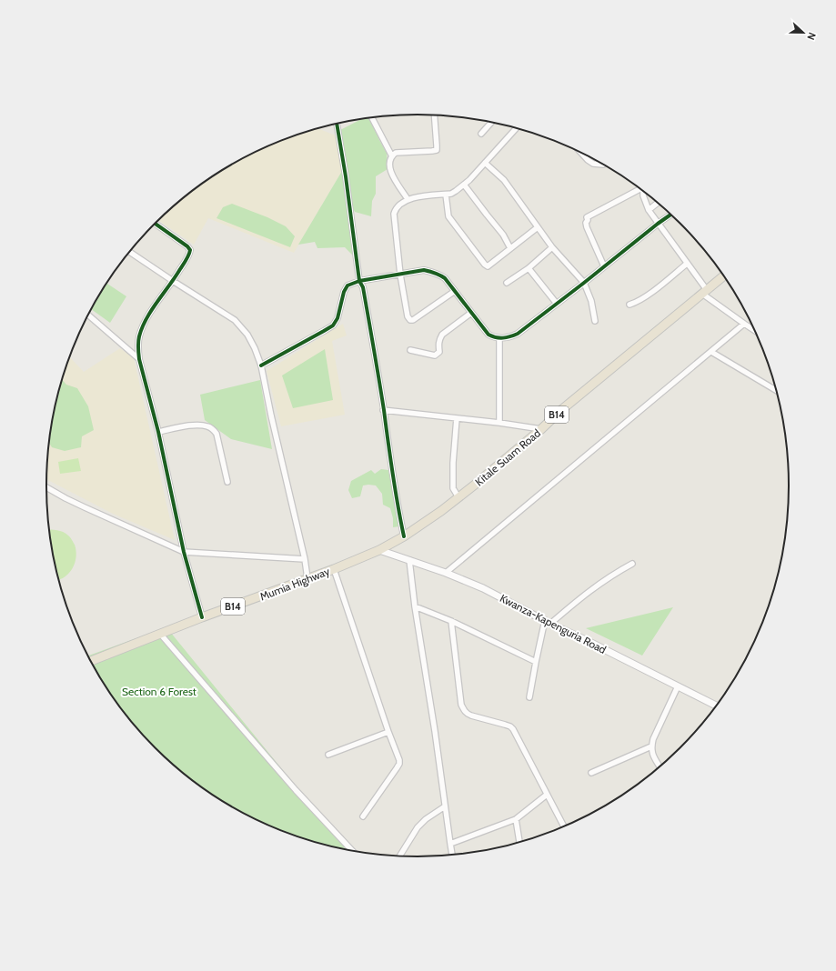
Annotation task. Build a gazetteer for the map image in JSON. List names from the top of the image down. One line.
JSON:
{"streets":{"highway":["B14","Kitale Suam Road","Mumia Highway"],"street":["Kwanza-Kapenguria Road"]},"crossings":[["Kitale Suam Road","Mumia Highway"],["Kitale Suam Road","Kwanza-Kapenguria Road"],["Mumia Highway","Kwanza-Kapenguria Road"]],"parks":["Section 6 Forest"],"north":"right"}
